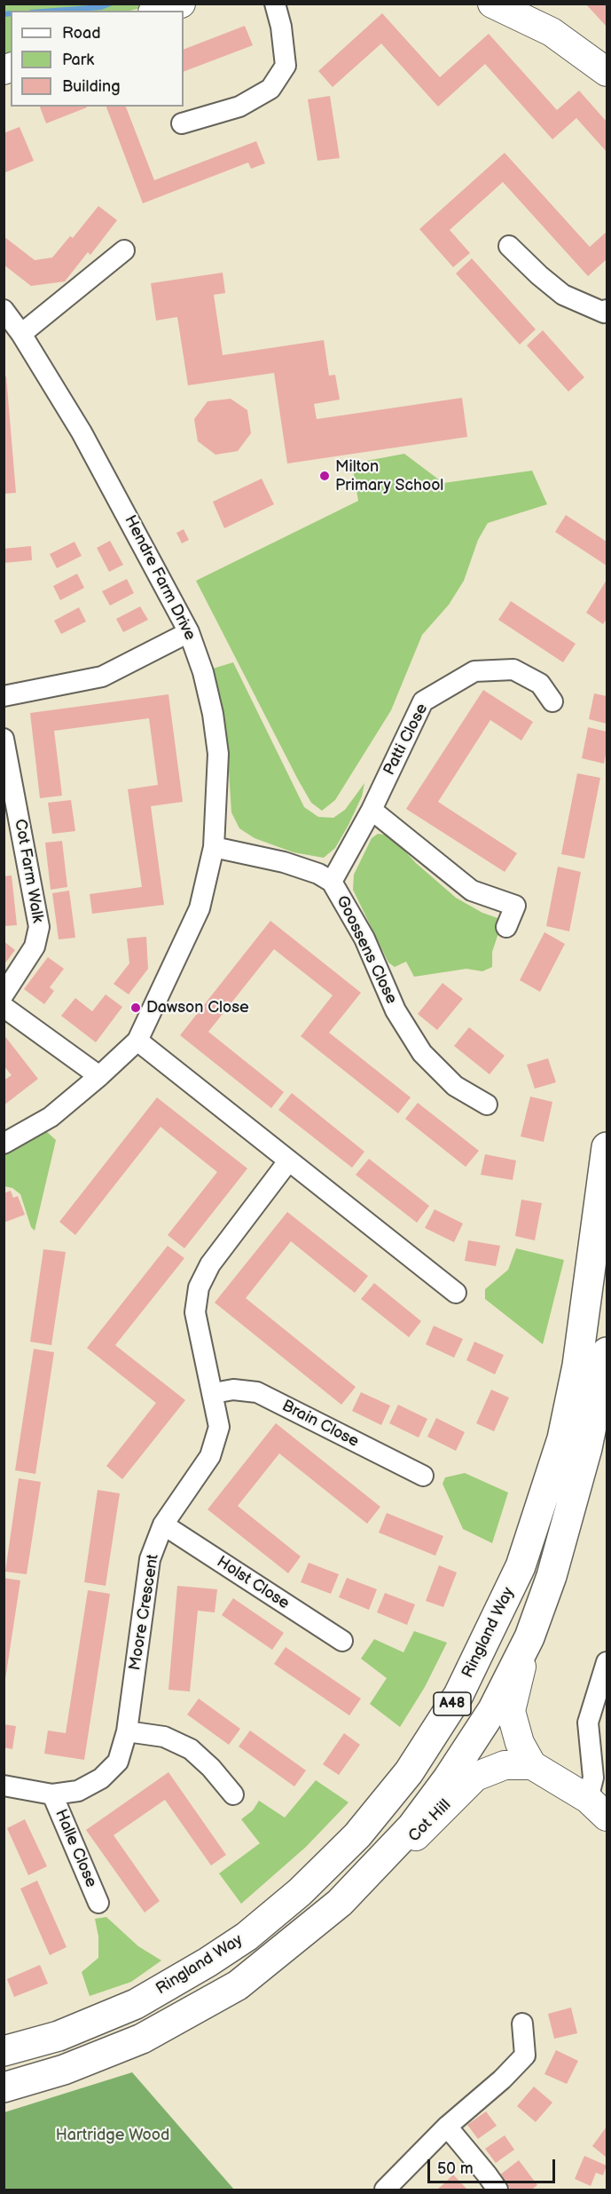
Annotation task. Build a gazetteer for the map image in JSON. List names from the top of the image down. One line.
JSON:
{"streets":{"main road":["Ringland Way","A48"],"street":["Hendre Farm Drive","Patti Close","Cot Farm Walk","Goossens Close","Brain Close","Holst Close","Moore Crescent","Cot Hill","Halle Close"]},"crossings":[["Hendre Farm Drive","Goossens Close"],["Patti Close","Goossens Close"],["Brain Close","Moore Crescent"],["Holst Close","Moore Crescent"],["Moore Crescent","Halle Close"],["A48","Cot Hill"]],"parks":["Hartridge Wood"],"places":["Milton Primary School","Dawson Close"],"legend":["Road","Park","Building"],"scale_bar":"50 m"}
